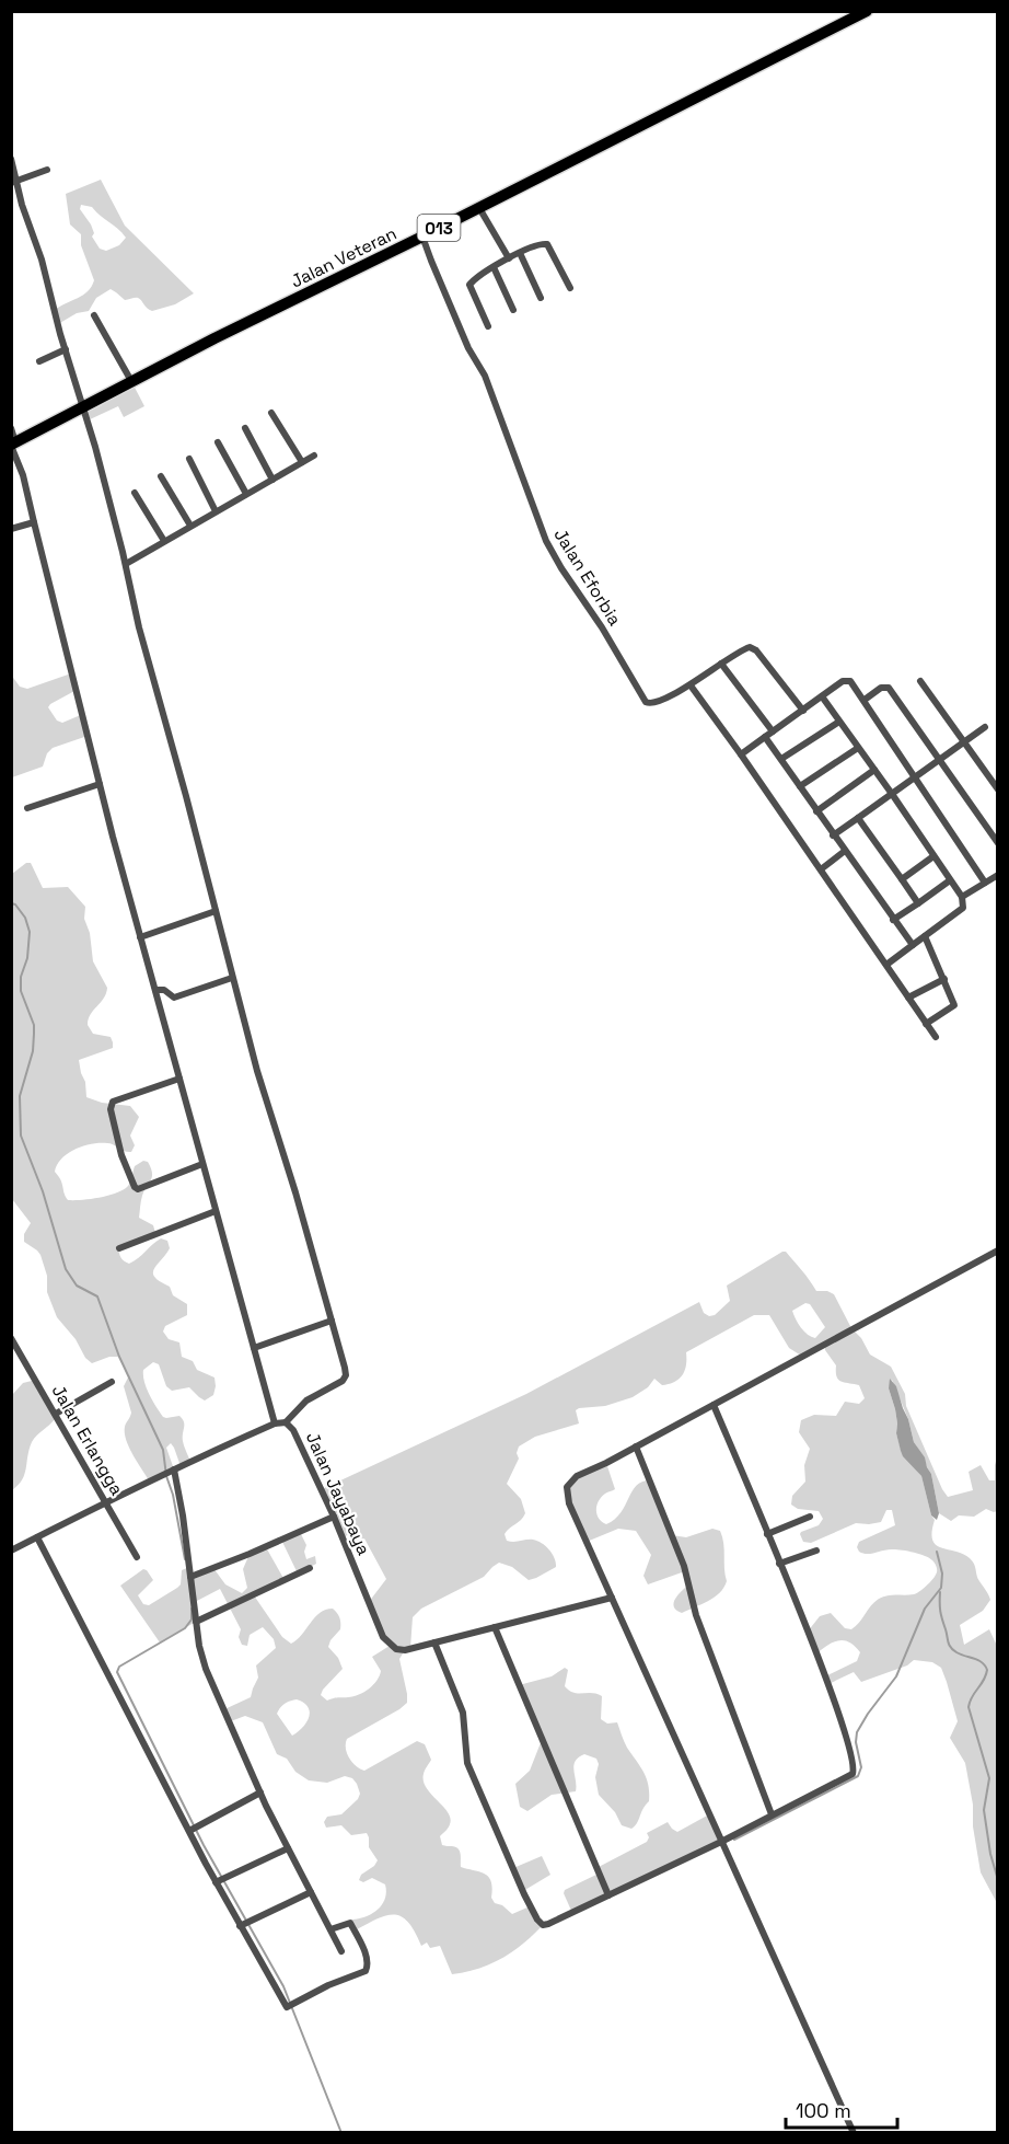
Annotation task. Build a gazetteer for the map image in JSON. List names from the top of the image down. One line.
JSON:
{"streets":{"main road":["013","Jalan Veteran"],"street":["Jalan Eforbia","Jalan Erlangga","Jalan Jayabaya"]},"crossings":[["Jalan Veteran","Jalan Eforbia"],["Jalan Erlangga","Jalan Jayabaya"]],"scale_bar":"100 m"}
